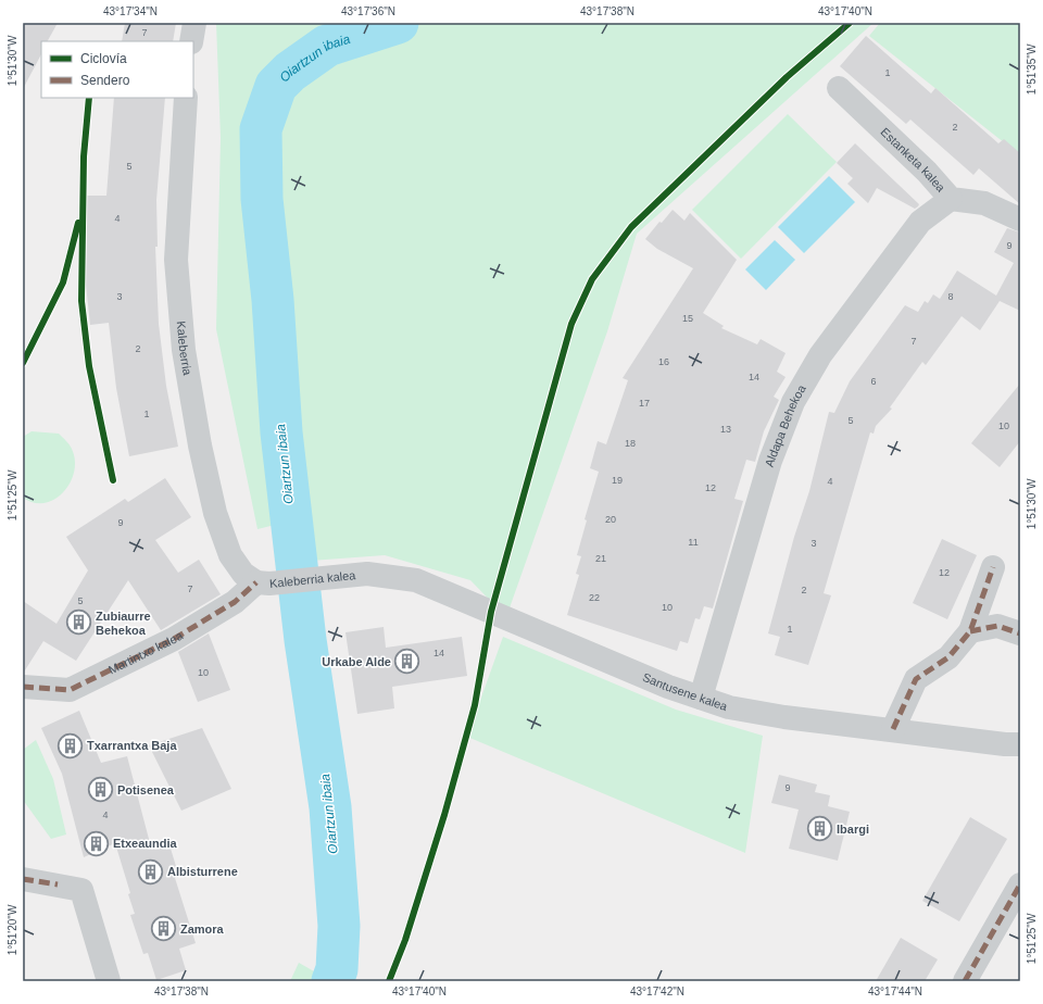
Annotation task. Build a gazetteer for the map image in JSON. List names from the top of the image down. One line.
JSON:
{"streets":{"street":["Estanketa kalea","Kaleberria","Aldapa Behekoa","Kaleberria kalea","Martintxo kalea","Santusene kalea"]},"crossings":[["Estanketa kalea","Aldapa Behekoa"],["Kaleberria","Kaleberria kalea"],["Kaleberria","Martintxo kalea"],["Aldapa Behekoa","Santusene kalea"],["Kaleberria kalea","Martintxo kalea"],["Kaleberria kalea","Santusene kalea"]],"water":["Oiartzun ibaia"],"places":{"building":["Zubiaurre Behekoa","Urkabe Alde","Txarrantxa Baja","Potisenea","Ibargi","Etxeaundia","Albisturrene","Zamora"]},"house_numbers":["7","1","2","5","4","9","3","8","15","7","2","16","14","6","17","1","5","10","13","18","19","4","12","20","9","11","3","21","12","7","2","22","5","10","1","14","10","9","4"],"legend":["Ciclovía","Sendero"],"coordinates":["43°17'34\"N","43°17'36\"N","43°17'38\"N","43°17'40\"N","1°51'30\"W","1°51'35\"W","1°51'25\"W","1°51'20\"W","43°17'42\"N","43°17'44\"N"]}
